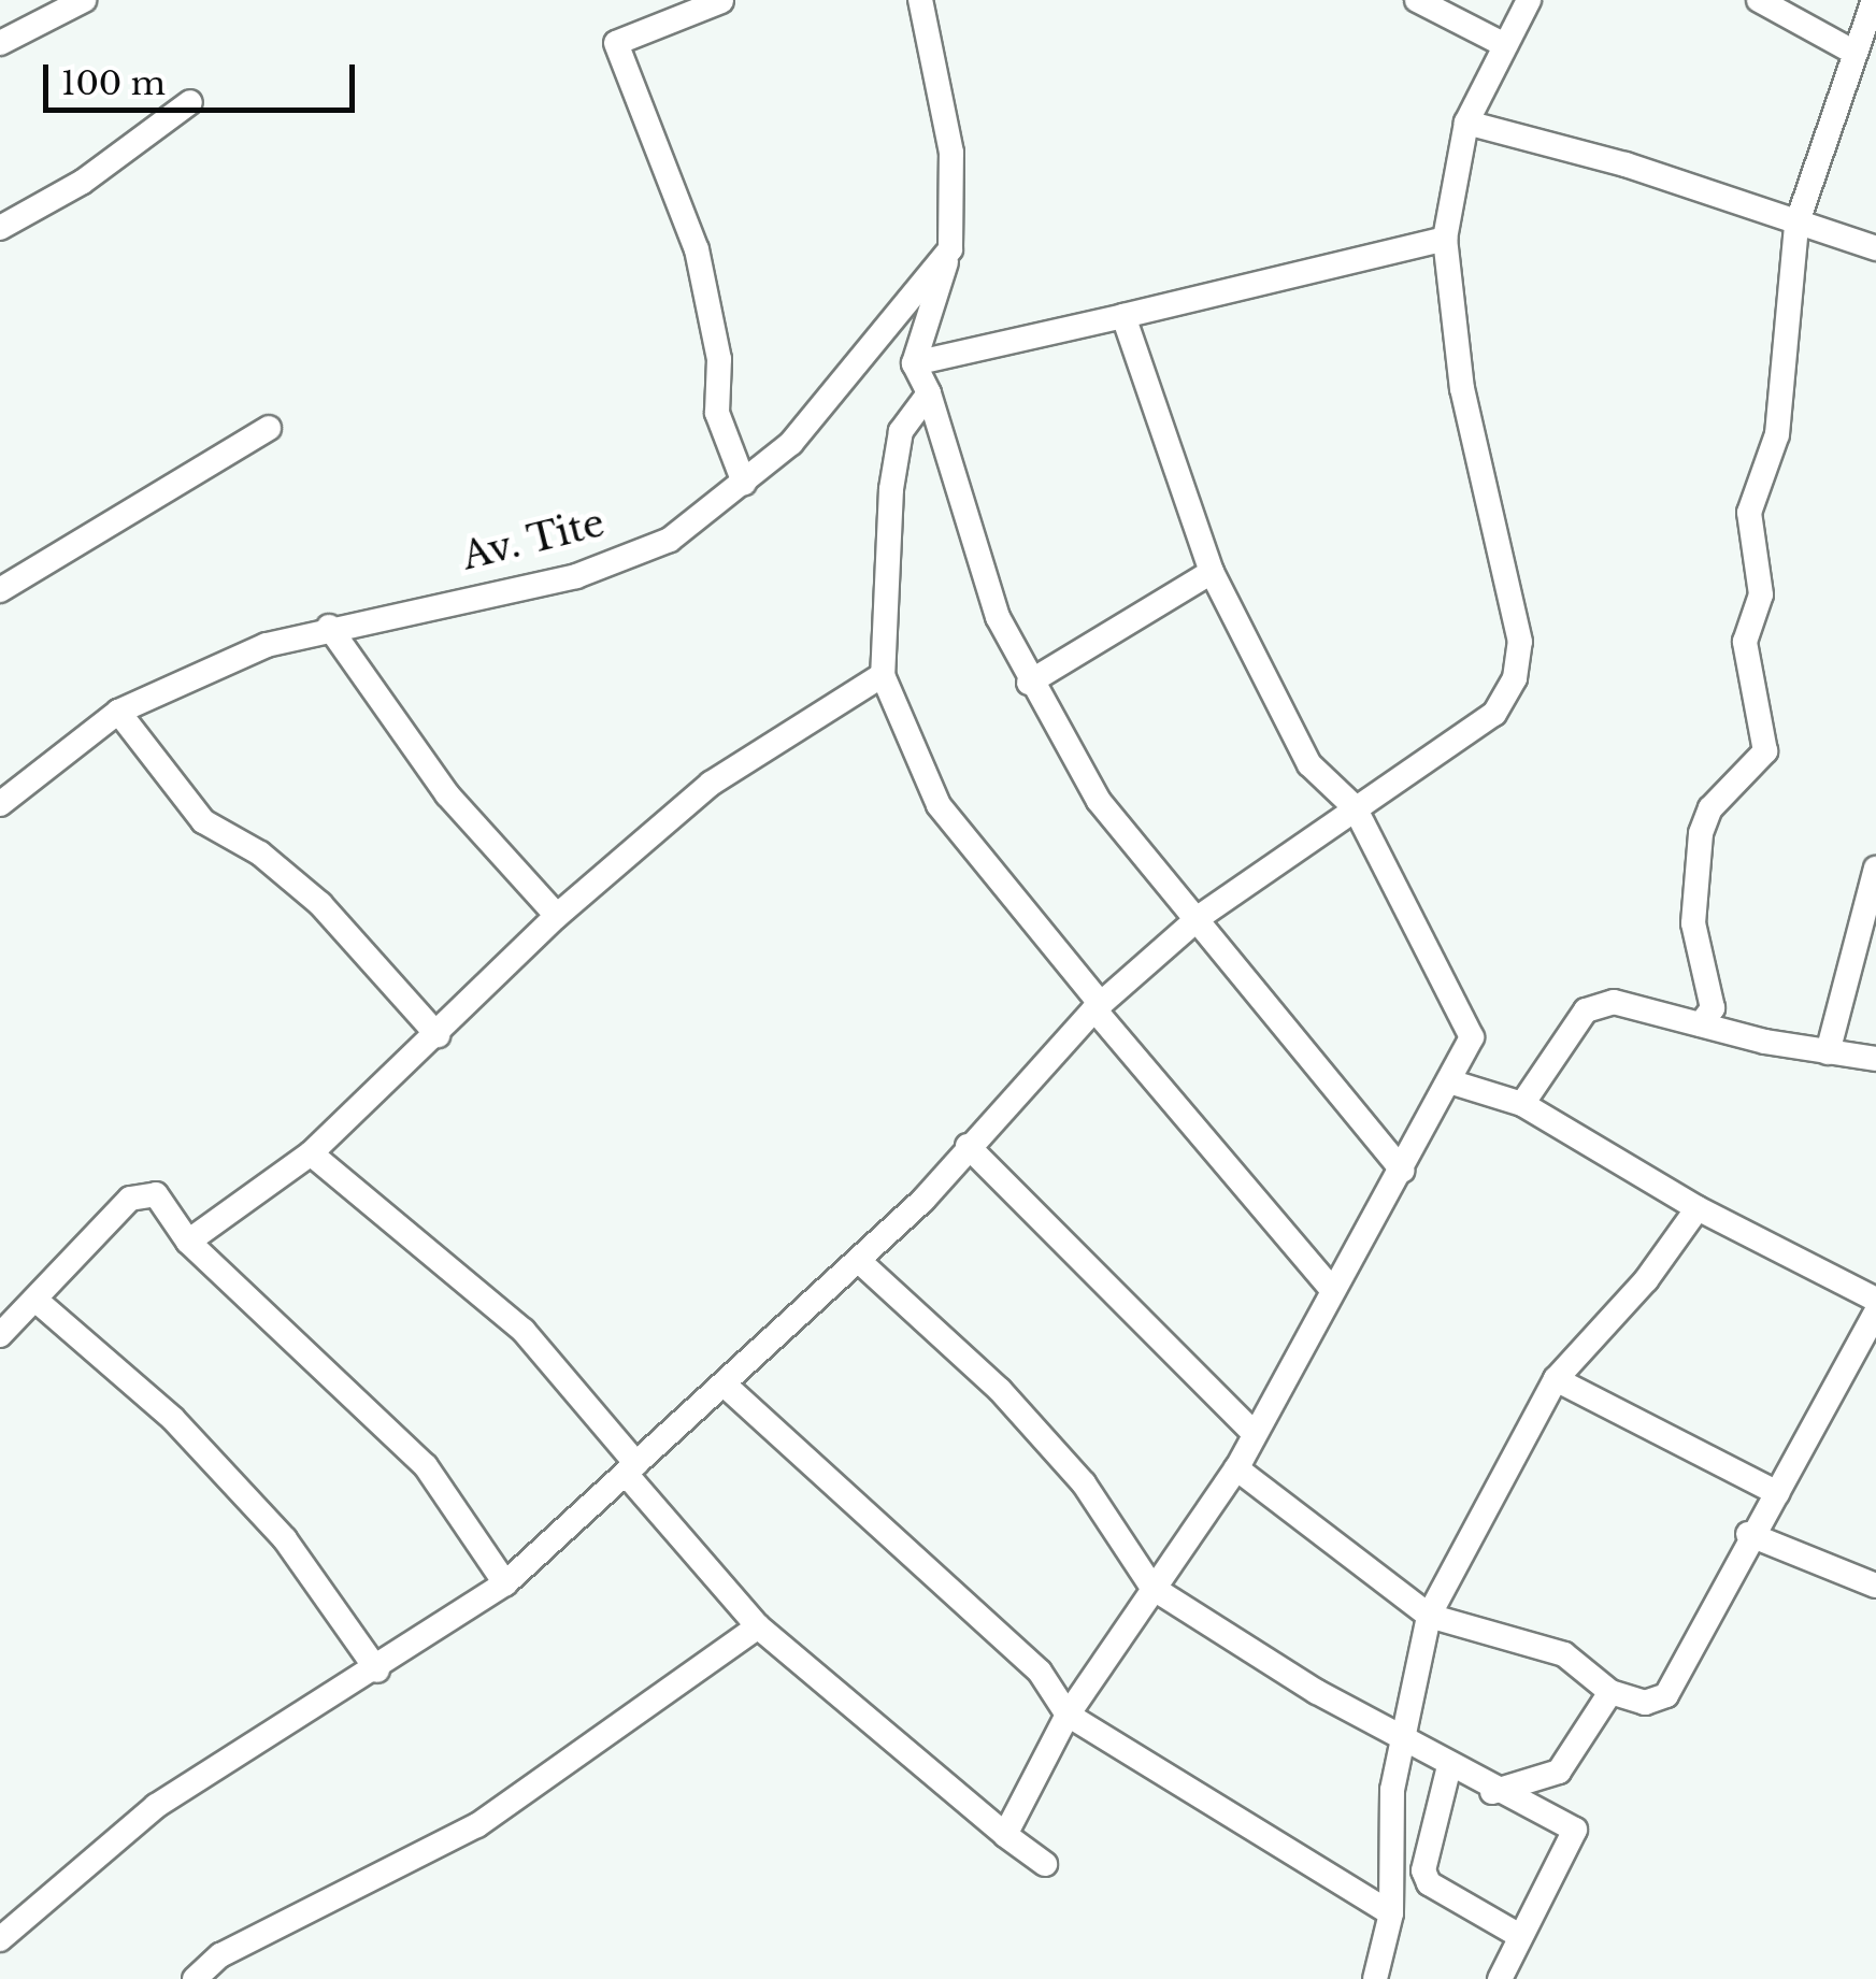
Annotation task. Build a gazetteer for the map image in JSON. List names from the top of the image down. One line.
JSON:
{"streets":{"street":["Av. Tite"]},"scale_bar":"100 m"}
